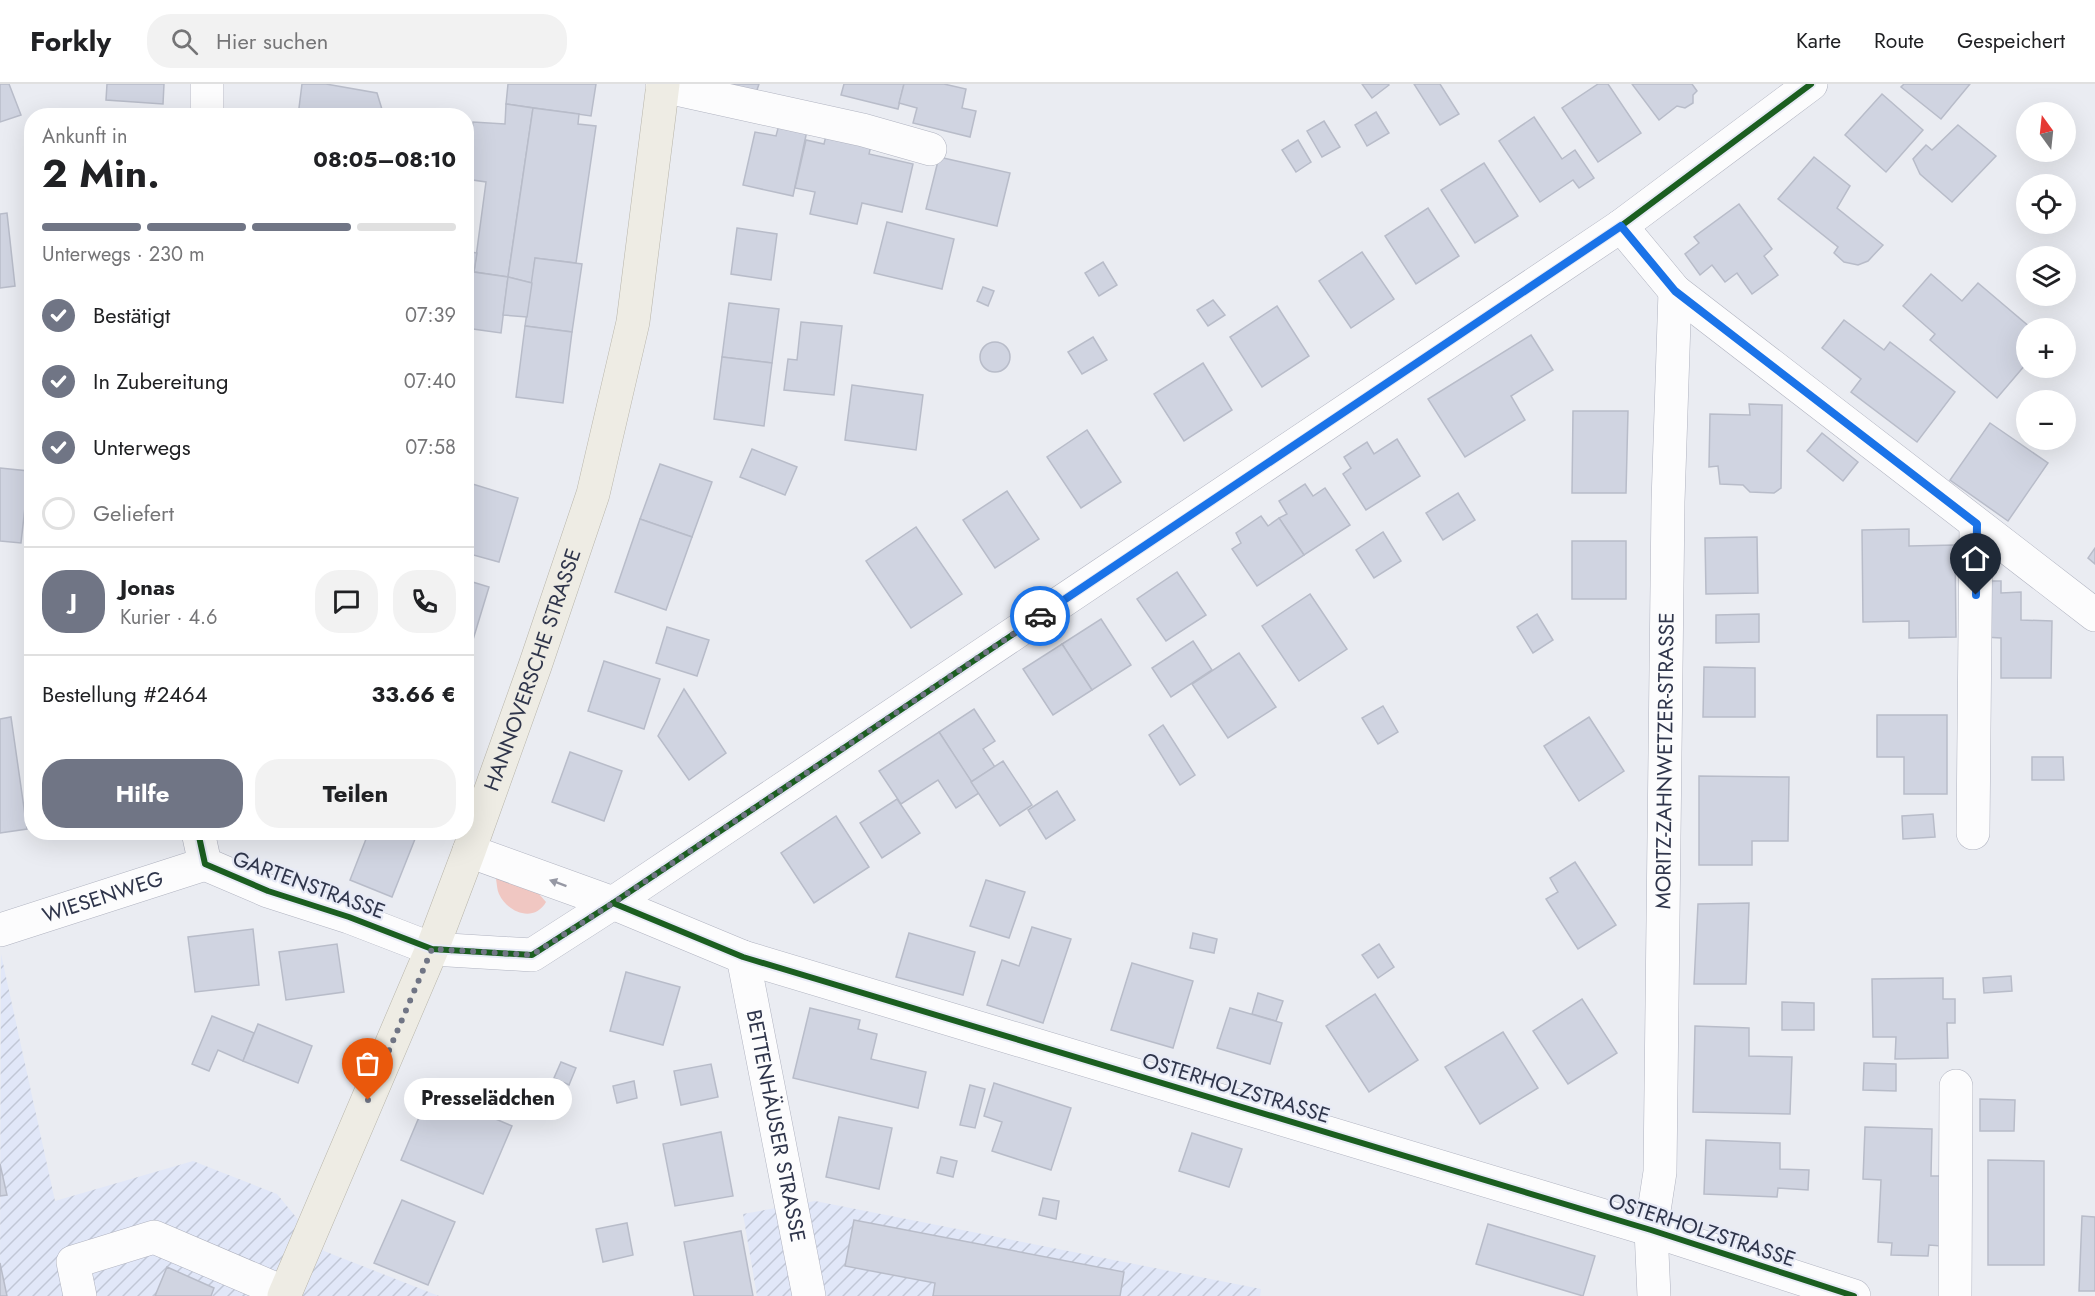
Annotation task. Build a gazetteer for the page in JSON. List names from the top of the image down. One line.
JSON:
{"streets":{"main road":["HANNOVERSCHE STRASSE"],"street":["MORITZ-ZAHNWETZER-STRASSE","GARTENSTRASSE","WIESENWEG","OSTERHOLZSTRASSE","BETTENHÄUSER STRASSE"]},"crossings":[["HANNOVERSCHE STRASSE","GARTENSTRASSE"],["HANNOVERSCHE STRASSE","OSTERHOLZSTRASSE"],["MORITZ-ZAHNWETZER-STRASSE","OSTERHOLZSTRASSE"],["GARTENSTRASSE","WIESENWEG"],["GARTENSTRASSE","OSTERHOLZSTRASSE"],["OSTERHOLZSTRASSE","BETTENHÄUSER STRASSE"]],"places":["Presselädchen"],"north":"top","page":{"header":"Forkly","search":"Hier suchen","nav":["Karte","Route","Gespeichert"],"map_buttons":["+","−"],"heading":["2 Min.","Ankunft in","08:05–08:10"],"panel":["Jonas","Kurier · 4.6","Bestellung #2464","33.66 €"],"bar":"Unterwegs · 230 m","list":[["Bestätigt","07:39"],["In Zubereitung","07:40"],["Unterwegs","07:58"],"Geliefert"],"round":"J","buttons":["Hilfe","Teilen"],"bubble":"Presselädchen"}}
